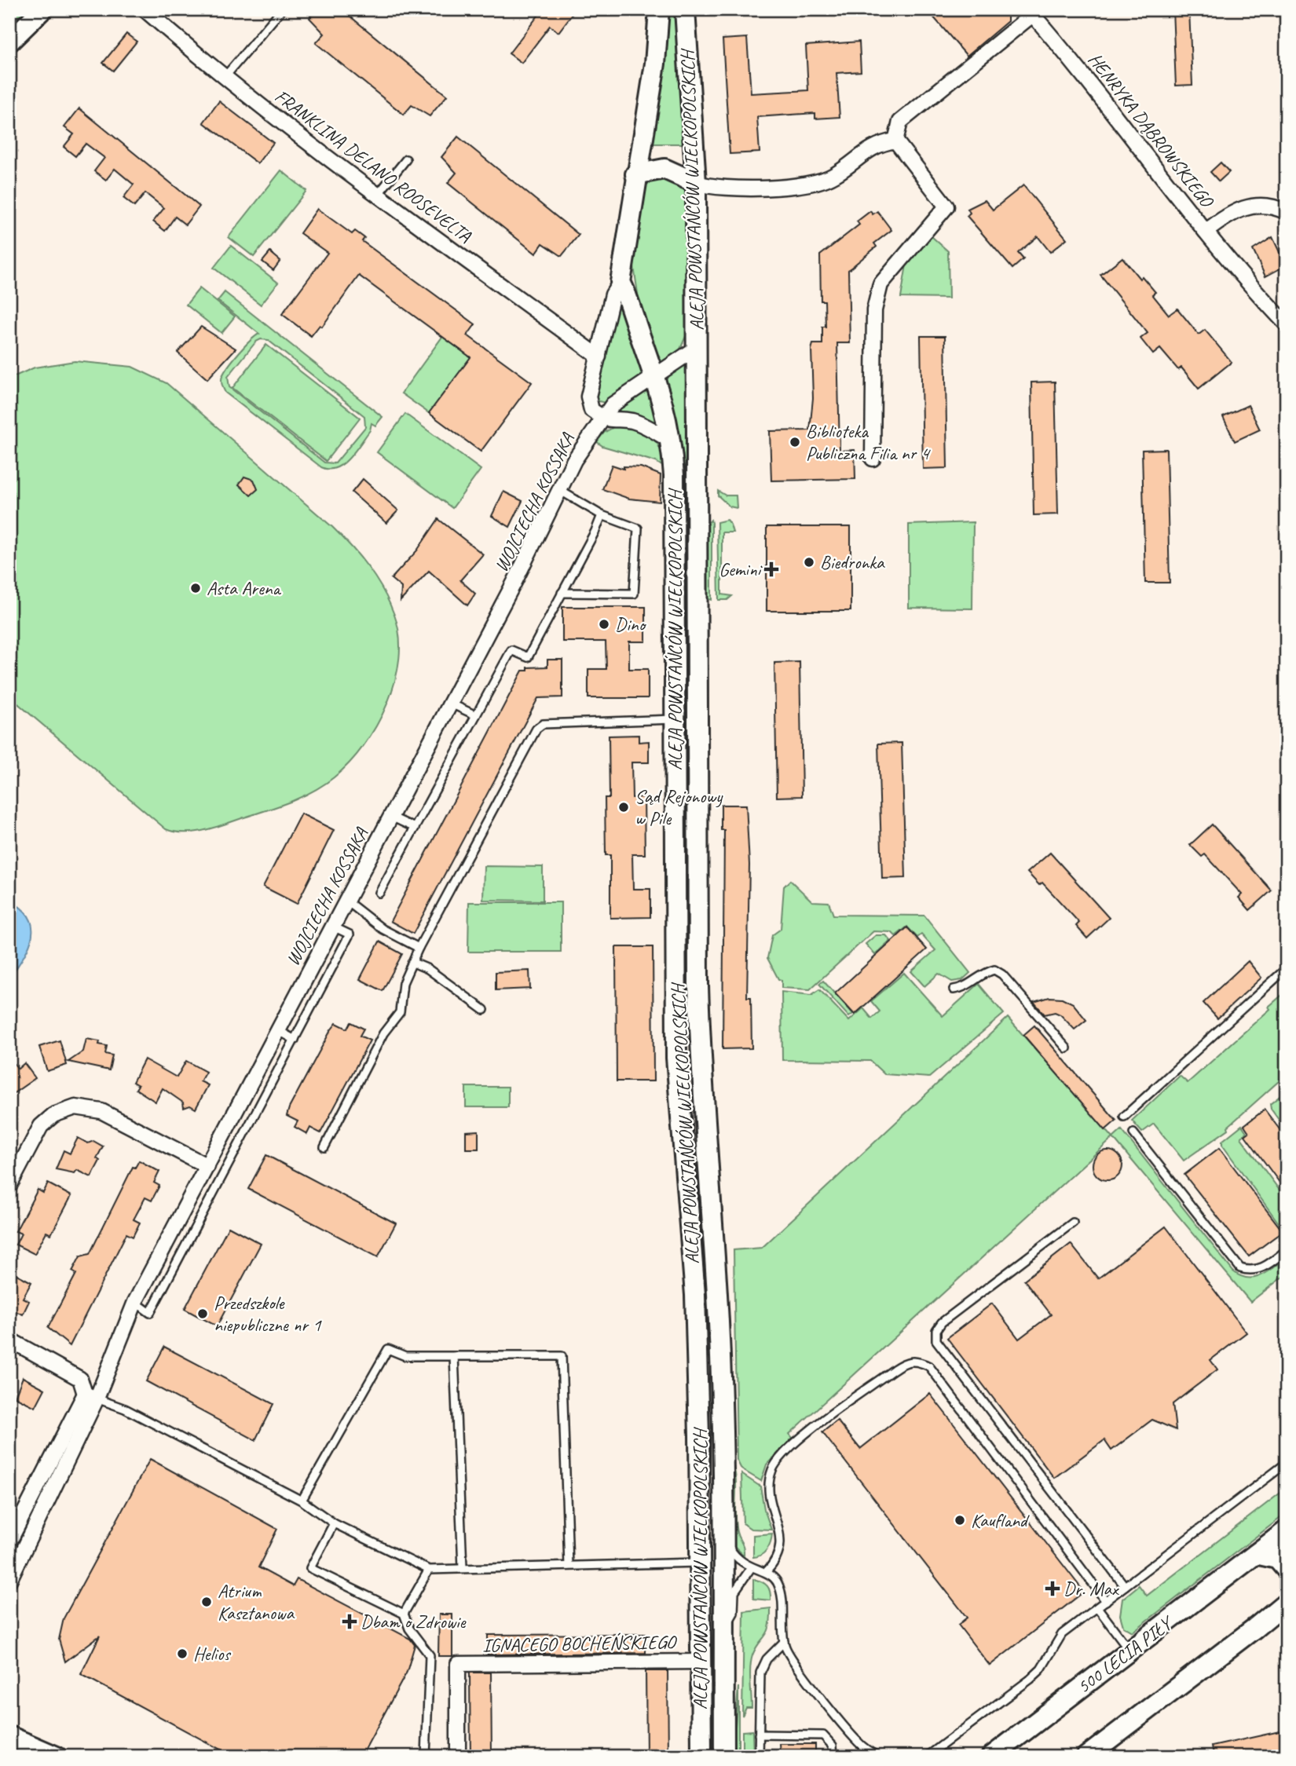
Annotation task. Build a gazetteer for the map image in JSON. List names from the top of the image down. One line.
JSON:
{"streets":{"main road":["ALEJA POWSTAŃCÓW WIELKOPOLSKICH","500 LECIA PIŁY"],"street":["HENRYKA DĄBROWSKIEGO","FRANKLINA DELANO ROOSEVELTA","WOJCIECHA KOSSAKA","IGNACEGO BOCHEŃSKIEGO"]},"crossings":[["ALEJA POWSTAŃCÓW WIELKOPOLSKICH","WOJCIECHA KOSSAKA"],["ALEJA POWSTAŃCÓW WIELKOPOLSKICH","IGNACEGO BOCHEŃSKIEGO"]],"places":{"other":["Biblioteka Publiczna Filia nr 4","Biedronka","Asta Arena","Dino","Sąd Rejonowy w Pile","Przedszkole niepubliczne nr 1","Kaufland","Atrium Kasztanowa","Helios"],"health":["Gemini","Dr. Max","Dbam o Zdrowie"]}}
